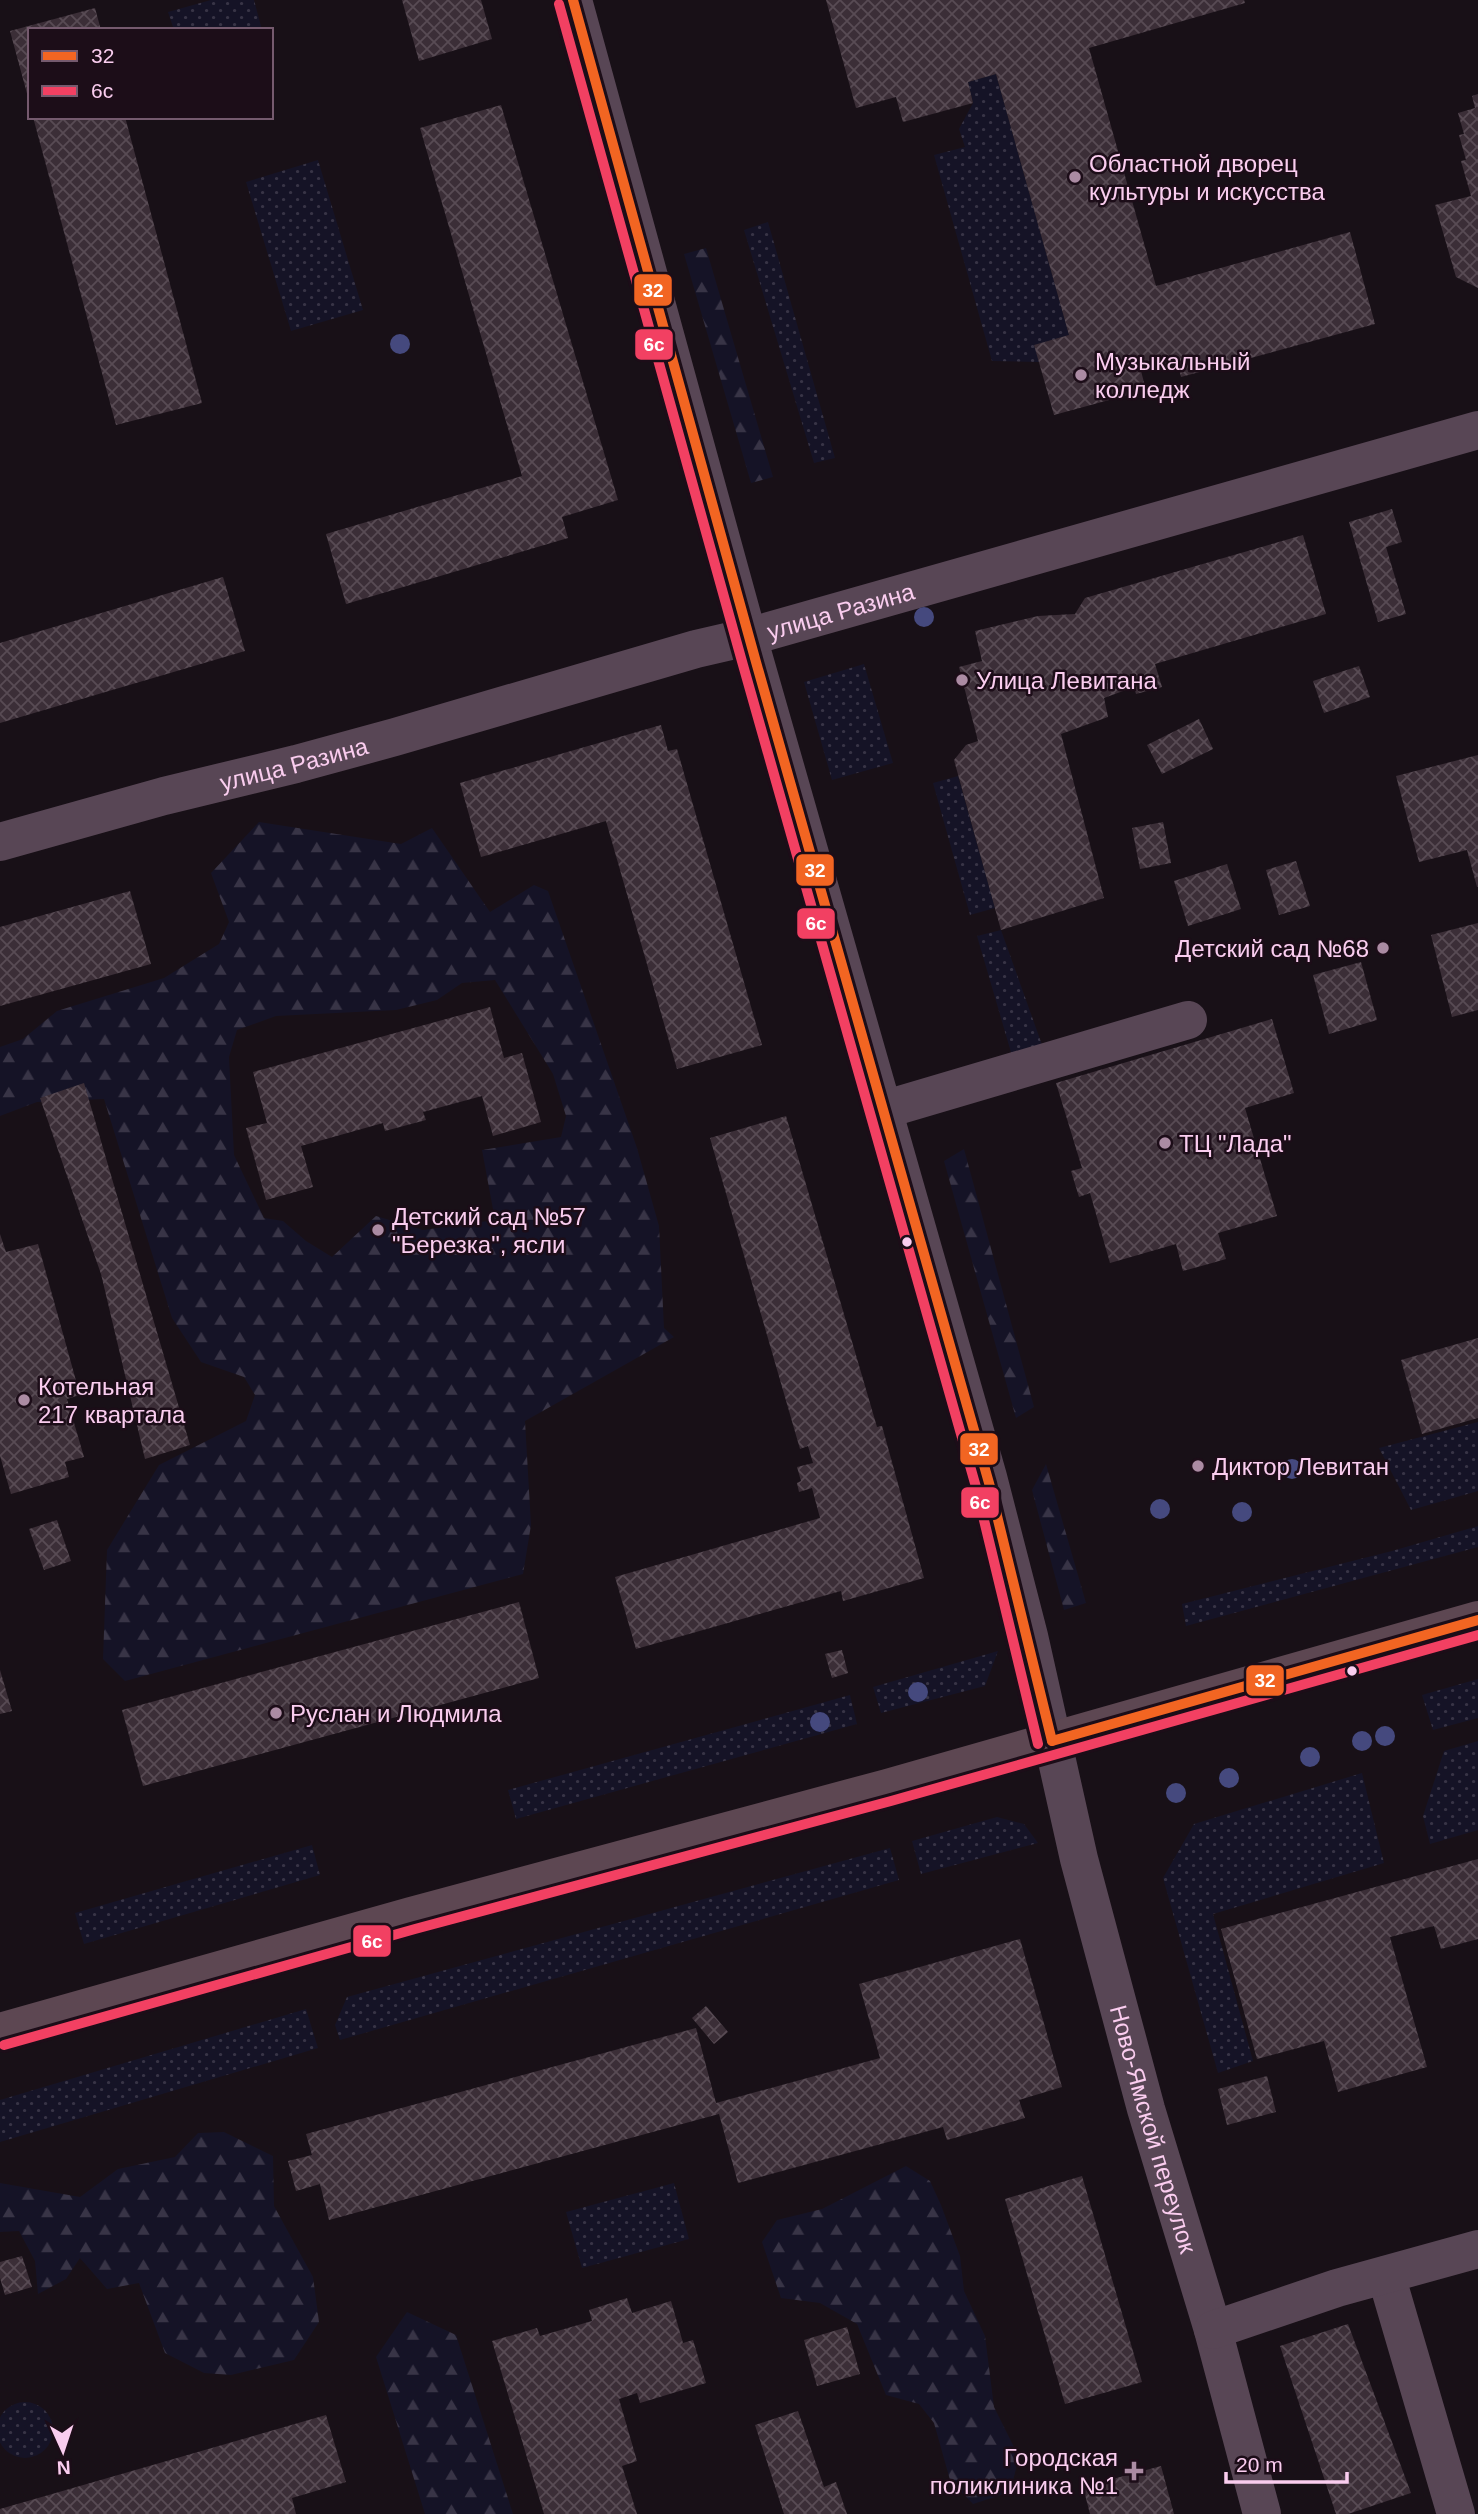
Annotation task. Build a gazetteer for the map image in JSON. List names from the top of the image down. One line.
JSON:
{"streets":{"street":["улица Разина","Ново-Ямской переулок"]},"crossings":[["улица Разина","Ново-Ямской переулок"]],"places":{"other":["Областной дворец культуры и искусства","Музыкальный колледж","Улица Левитана","Детский сад №68","ТЦ \"Лада\"","Детский сад №57 \"Березка\", ясли","Котельная 217 квартала","Диктор Левитан","Руслан и Людмила"],"health":["Городская поликлиника №1"]},"lines":["transit line 32","transit line 6c"],"legend":["32","6c"],"scale_bar":"20 m","north":"bottom"}
